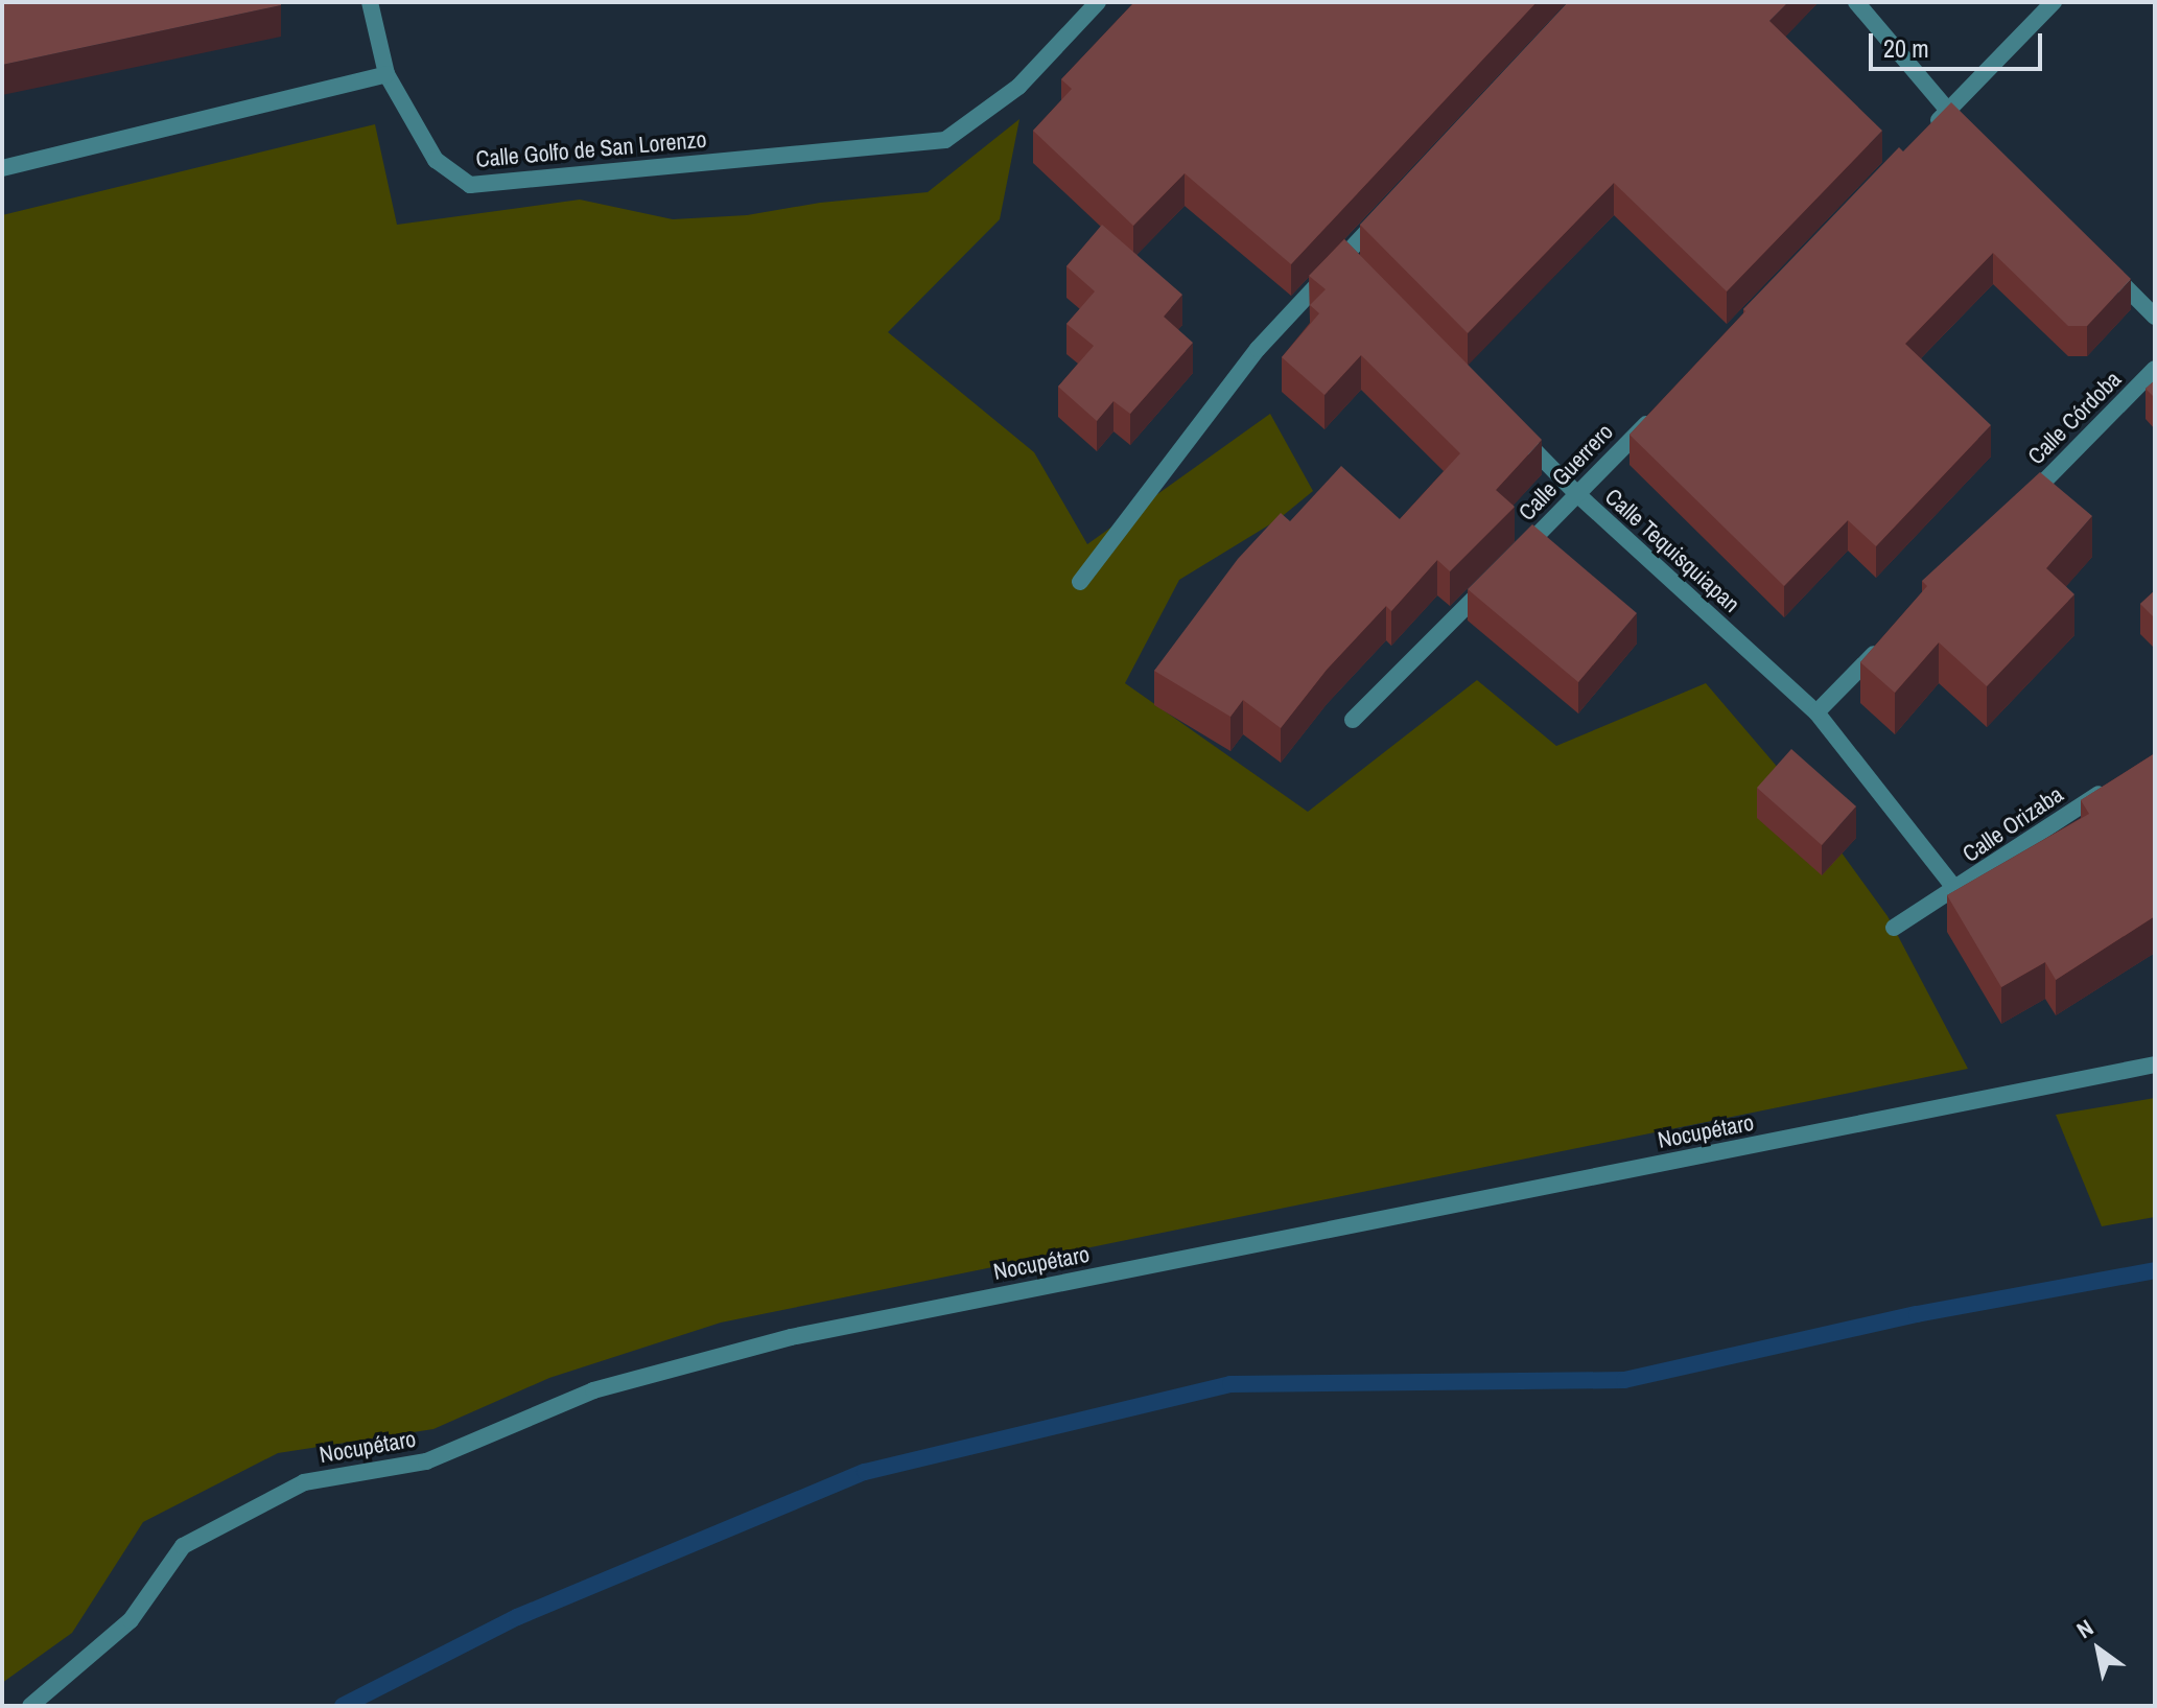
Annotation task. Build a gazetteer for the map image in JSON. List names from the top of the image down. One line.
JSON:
{"streets":{"street":["Calle Golfo de San Lorenzo","Calle Córdoba","Calle Guerrero","Calle Tequisquiapan","Calle Orizaba","Nocupétaro"]},"crossings":[["Calle Guerrero","Calle Tequisquiapan"],["Calle Tequisquiapan","Calle Orizaba"]],"scale_bar":"20 m","north":"top left"}
